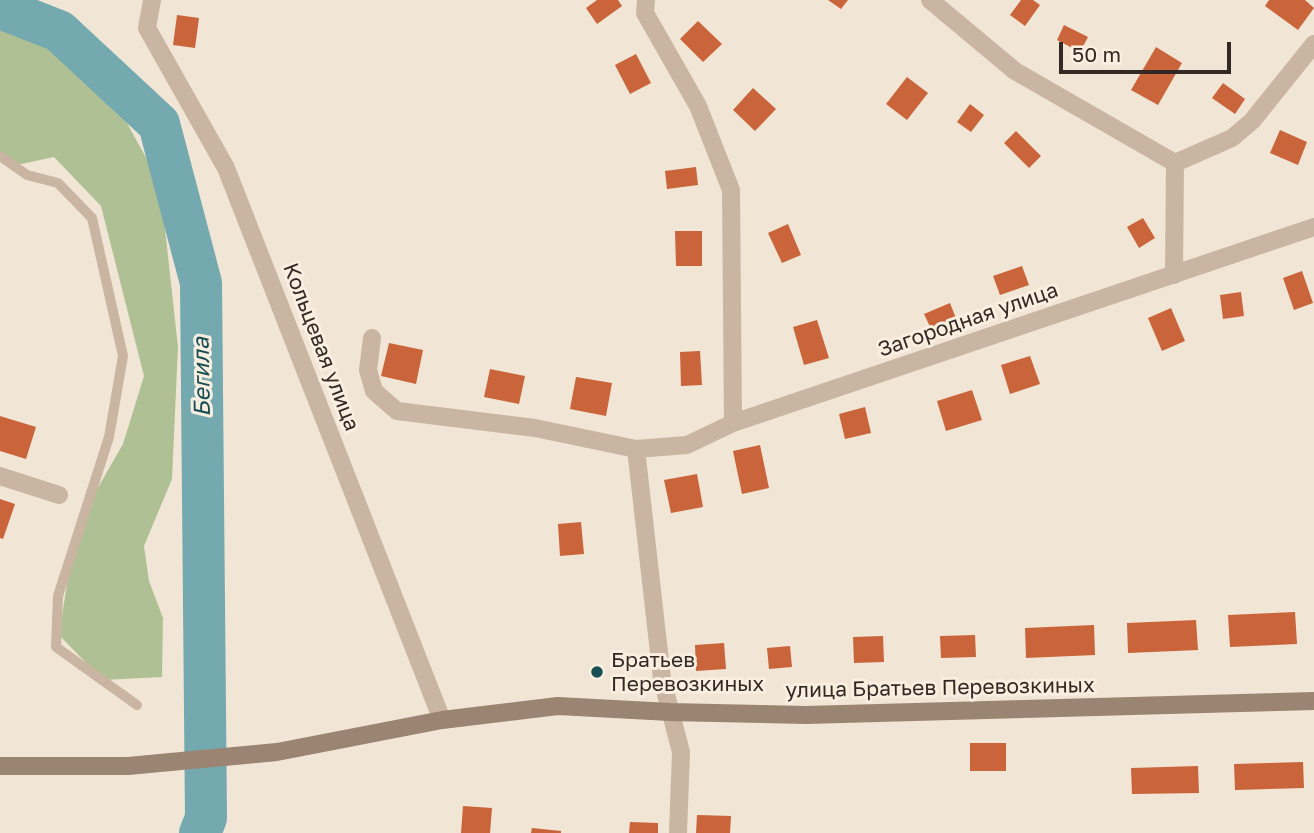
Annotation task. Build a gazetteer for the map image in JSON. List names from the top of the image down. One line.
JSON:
{"streets":{"street":["Загородная улица","Кольцевая улица","улица Братьев Перевозкиных"]},"crossings":[["Кольцевая улица","улица Братьев Перевозкиных"]],"water":["Бегила"],"places":["Братьев Перевозкиных"],"scale_bar":"50 m"}
